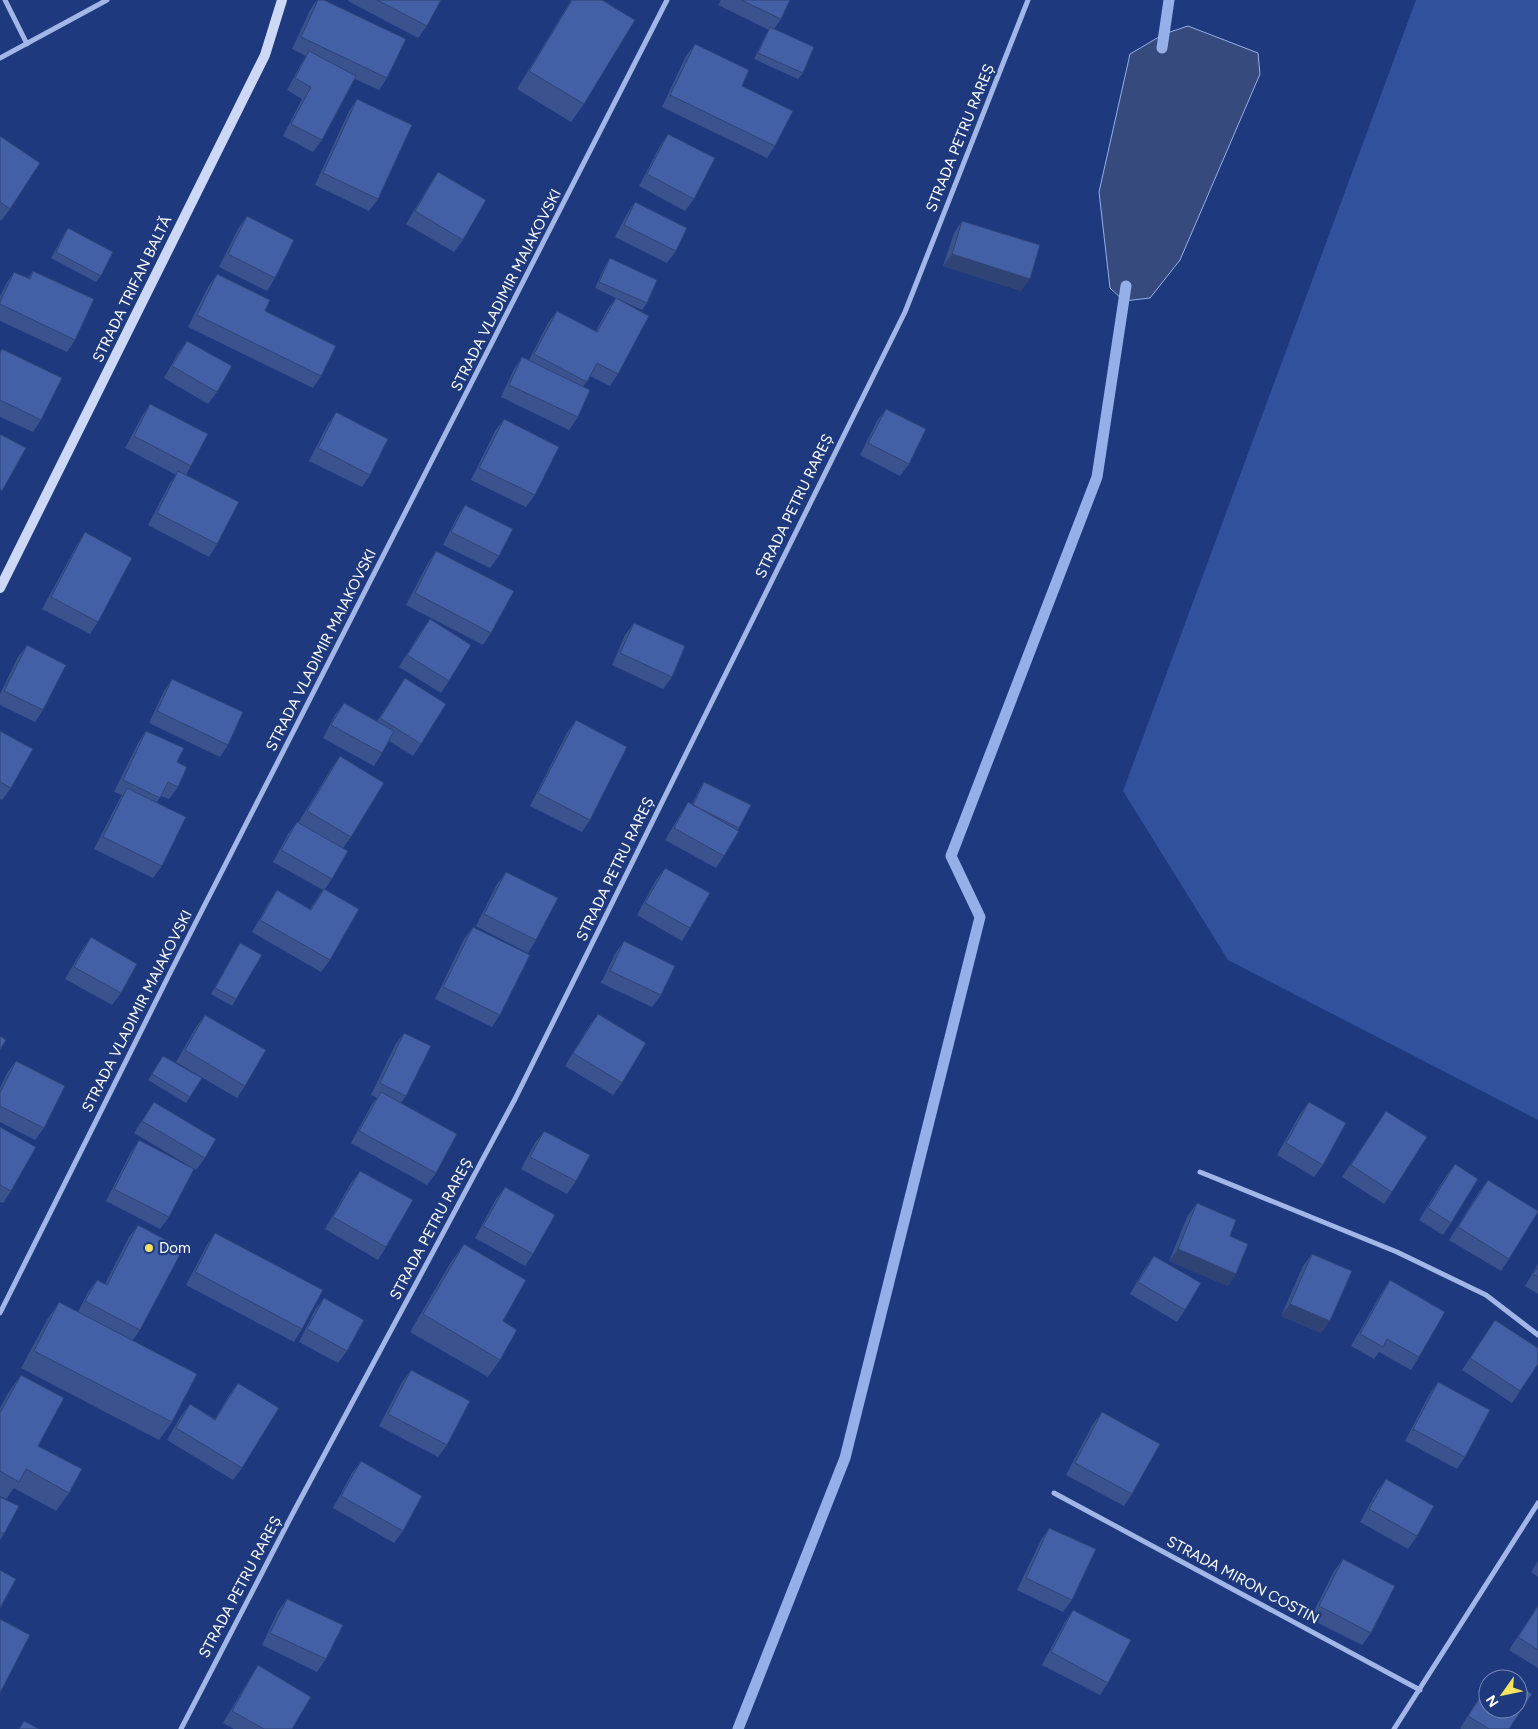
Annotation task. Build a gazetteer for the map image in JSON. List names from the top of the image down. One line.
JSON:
{"streets":{"main road":["STRADA TRIFAN BALTĂ"],"street":["STRADA PETRU RAREȘ","STRADA VLADIMIR MAIAKOVSKI","STRADA MIRON COSTIN"]},"places":["Dom"],"north":"bottom left"}
